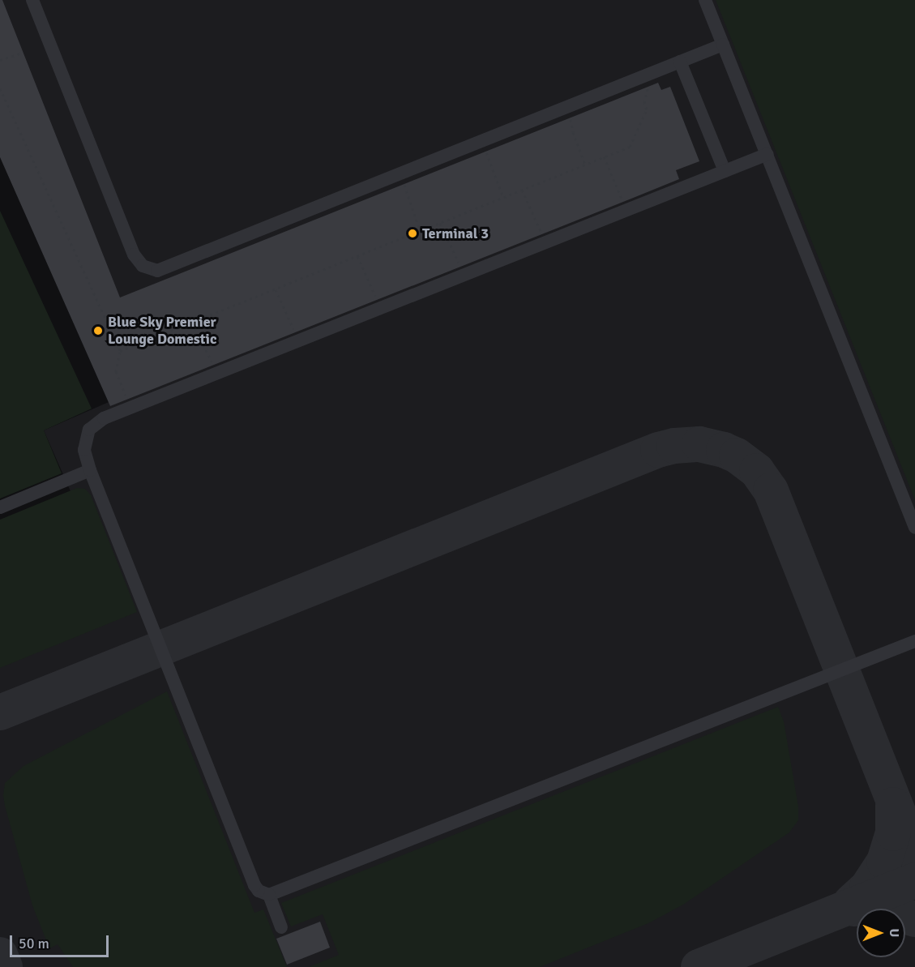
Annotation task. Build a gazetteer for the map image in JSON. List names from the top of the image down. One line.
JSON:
{"places":["Terminal 3","Blue Sky Premier Lounge Domestic"],"scale_bar":"50 m","north":"right"}
